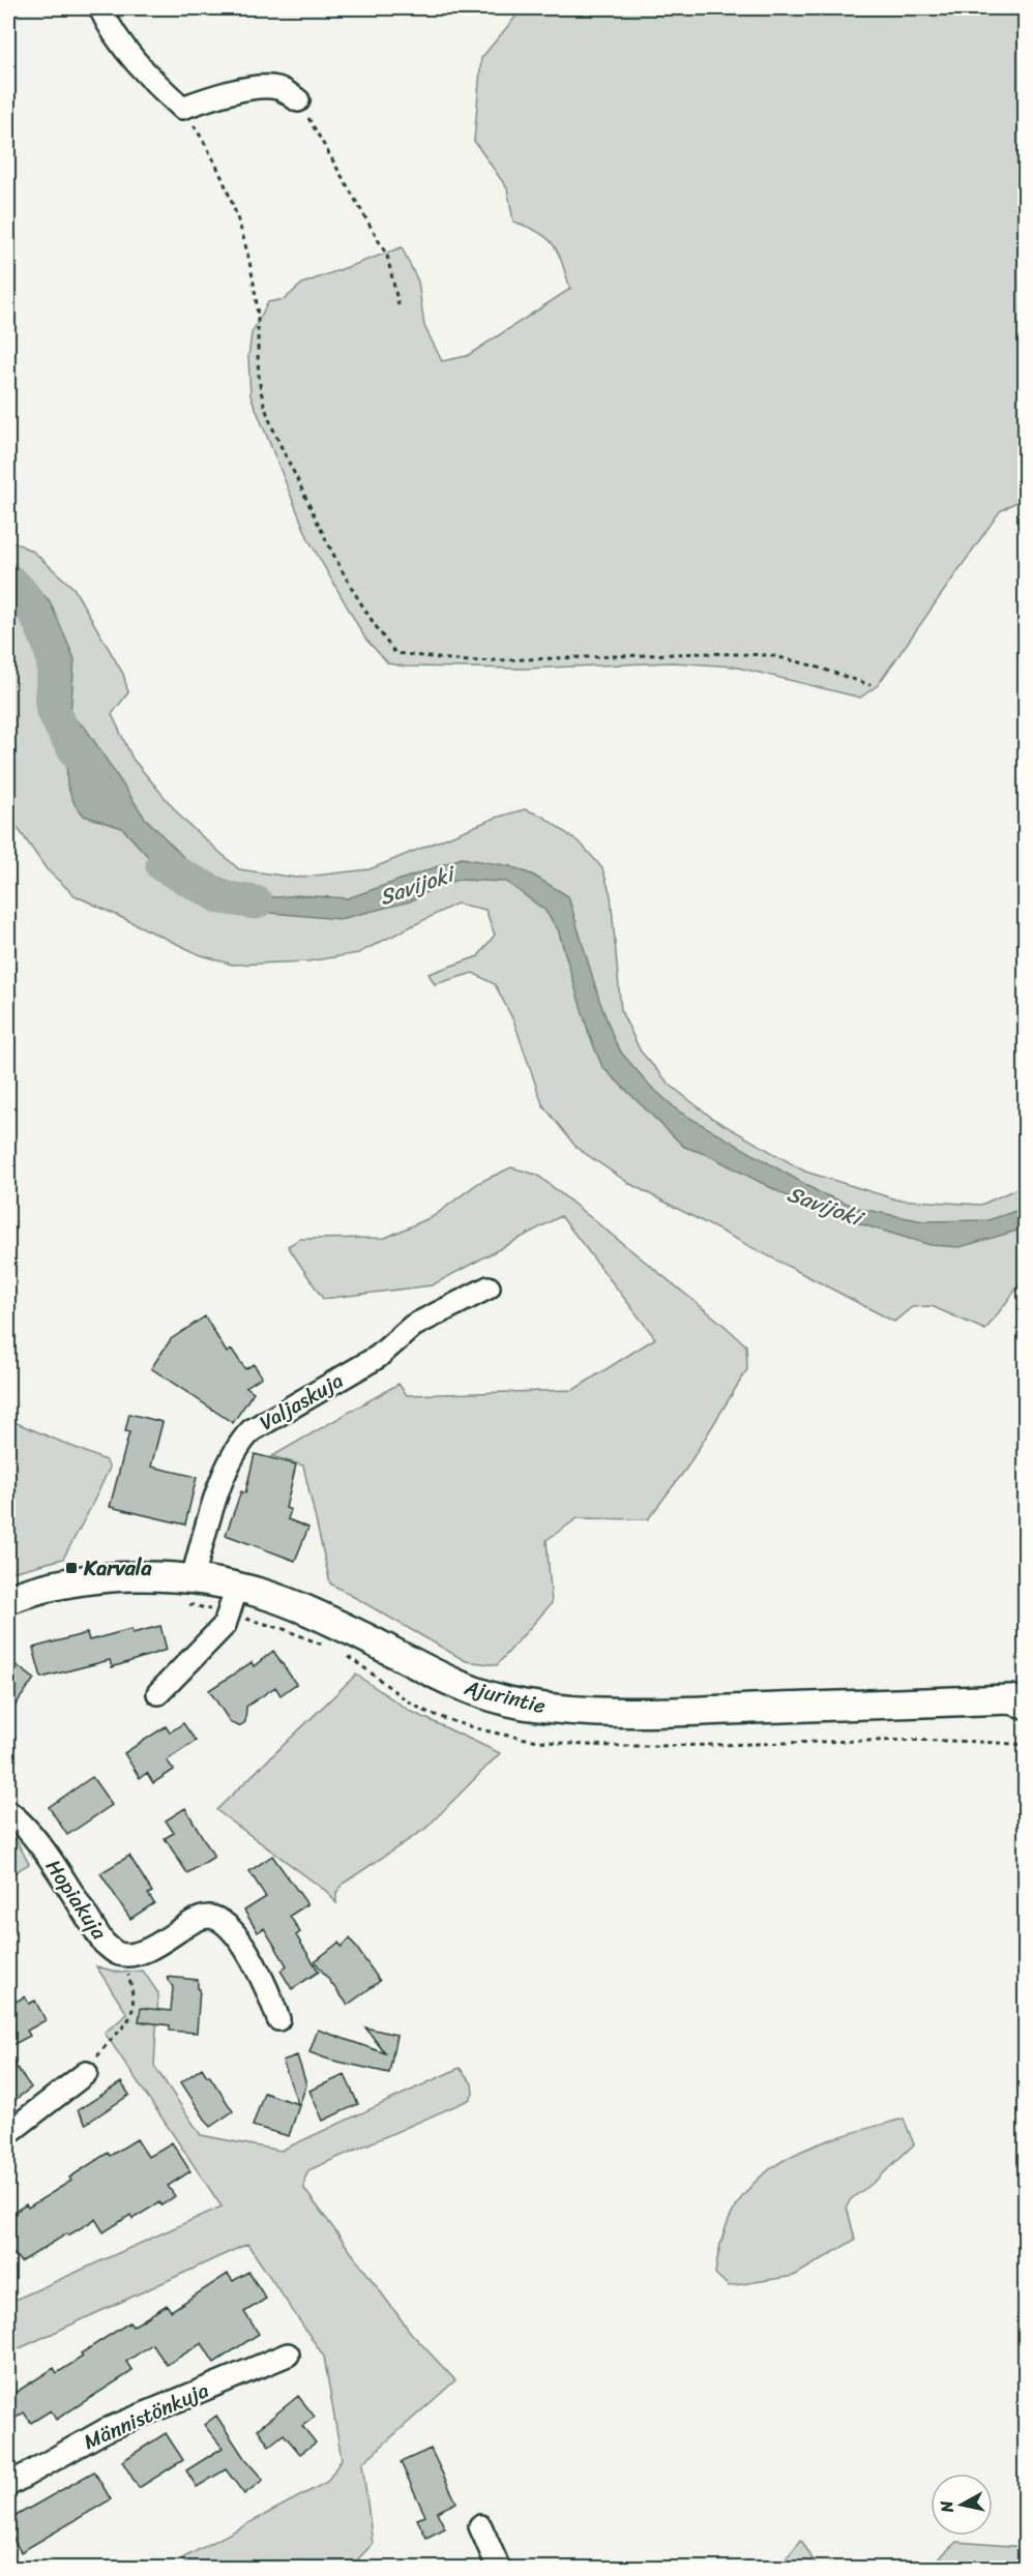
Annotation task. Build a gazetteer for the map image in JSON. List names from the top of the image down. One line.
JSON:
{"streets":{"street":["Valjaskuja","Ajurintie","Hopiakuja","Männistönkuja"]},"crossings":[["Valjaskuja","Ajurintie"]],"water":["Savijoki"],"places":{"transit":["Karvala"]},"north":"left"}
